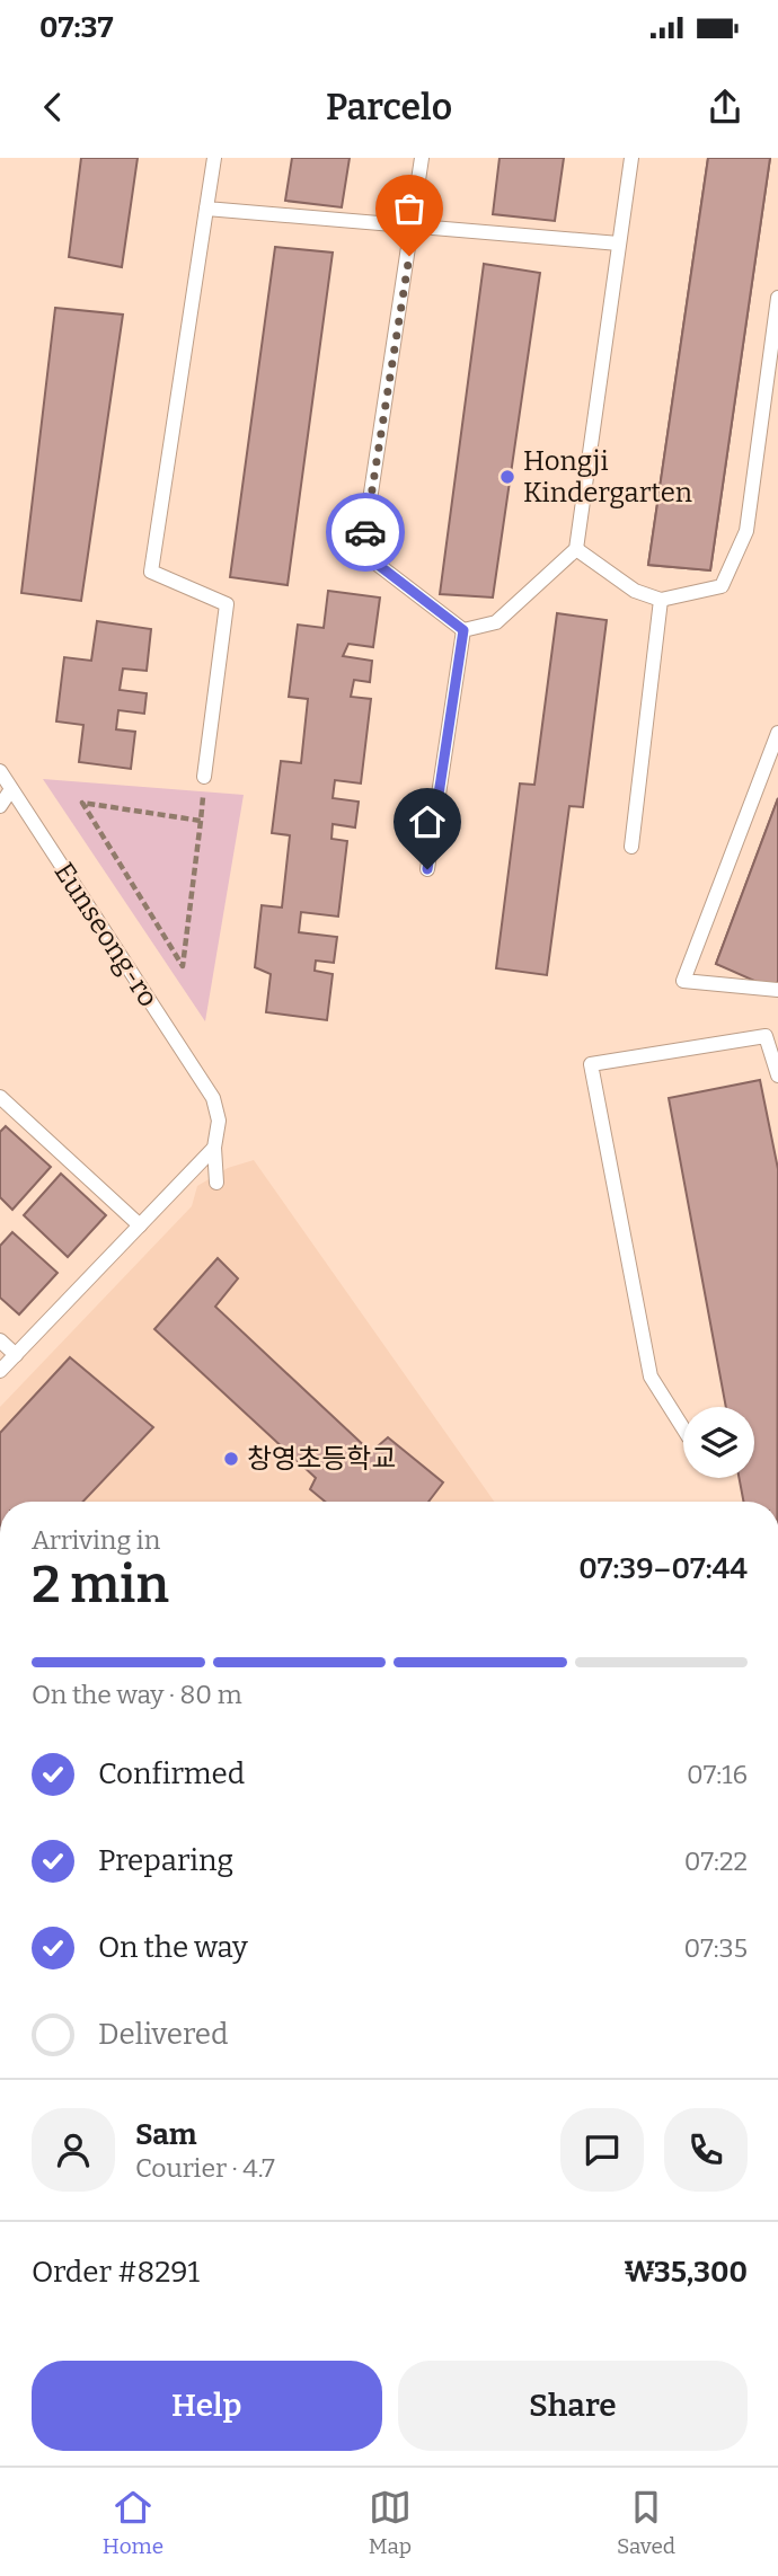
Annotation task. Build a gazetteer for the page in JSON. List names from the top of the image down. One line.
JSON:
{"streets":{"lane":["Eunseong-ro"]},"places":["Hongji Kindergarten","창영초등학교"],"page":{"status":"07:37","header":"Parcelo","heading":["2 min","Arriving in","07:39–07:44"],"panel":["Sam","Courier · 4.7","Order #8291","₩35,300"],"bar":"On the way · 80 m","list":[["Confirmed","07:16"],["Preparing","07:22"],["On the way","07:35"],"Delivered"],"buttons":["Help","Share"],"tabs":["Home","Map","Saved"]}}
